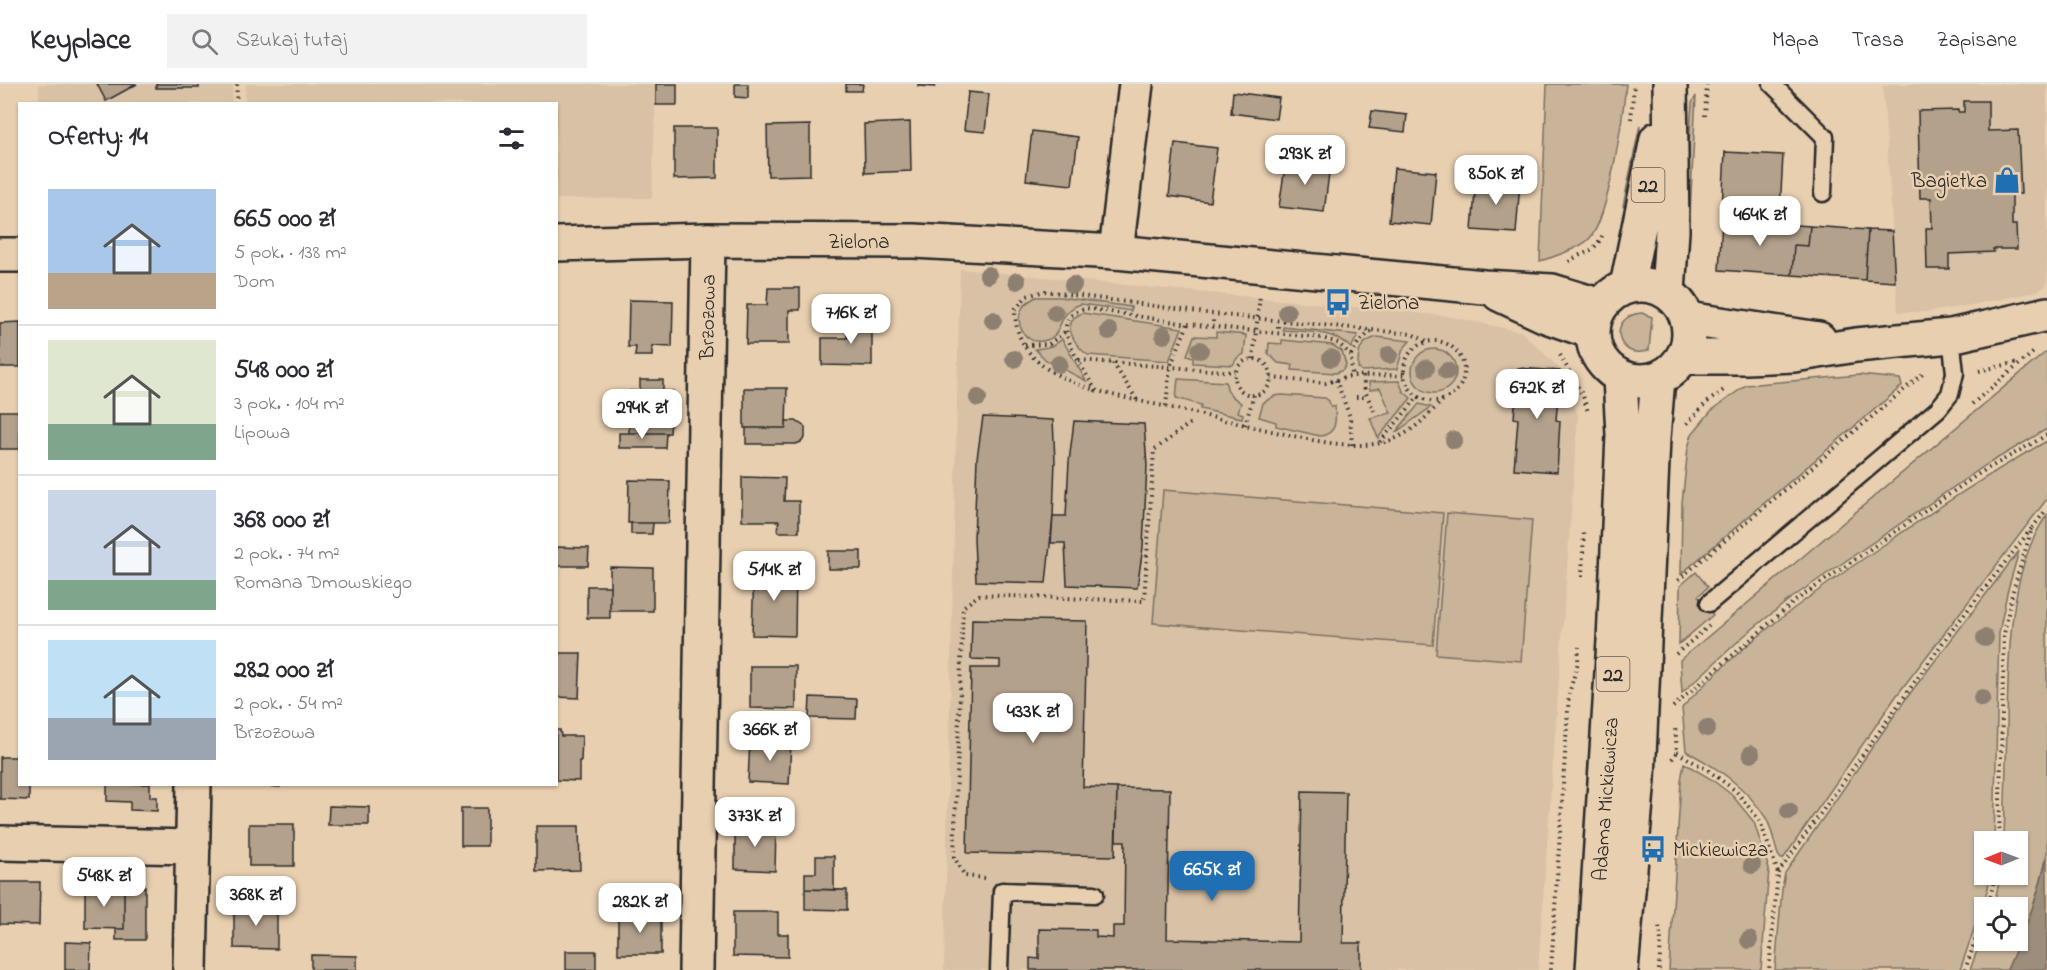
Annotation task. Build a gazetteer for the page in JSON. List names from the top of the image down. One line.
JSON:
{"streets":{"street":["22","Zielona","Brzozowa","Adama Mickiewicza"]},"crossings":[["22","Zielona"],["22","Adama Mickiewicza"],["Zielona","Brzozowa"],["Zielona","Adama Mickiewicza"]],"places":{"shop":["Bagietka"],"bus stop":["Zielona","Mickiewicza"]},"north":"left","page":{"header":"Keyplace","search":"Szukaj tutaj","nav":["Mapa","Trasa","Zapisane"],"heading":"Oferty: 14","price":["293K zł","850K zł","464K zł","716K zł","672K zł","294K zł","514K zł","433K zł","366K zł","373K zł","665K zł","548K zł","368K zł","282K zł"],"list":[{"name":"665 000 zł","note":"5 pok. · 138 m² · Dom"},{"name":"548 000 zł","note":"3 pok. · 104 m² · Lipowa"},{"name":"368 000 zł","note":"2 pok. · 74 m² · Romana Dmowskiego"},{"name":"282 000 zł","note":"2 pok. · 54 m² · Brzozowa"}]}}
